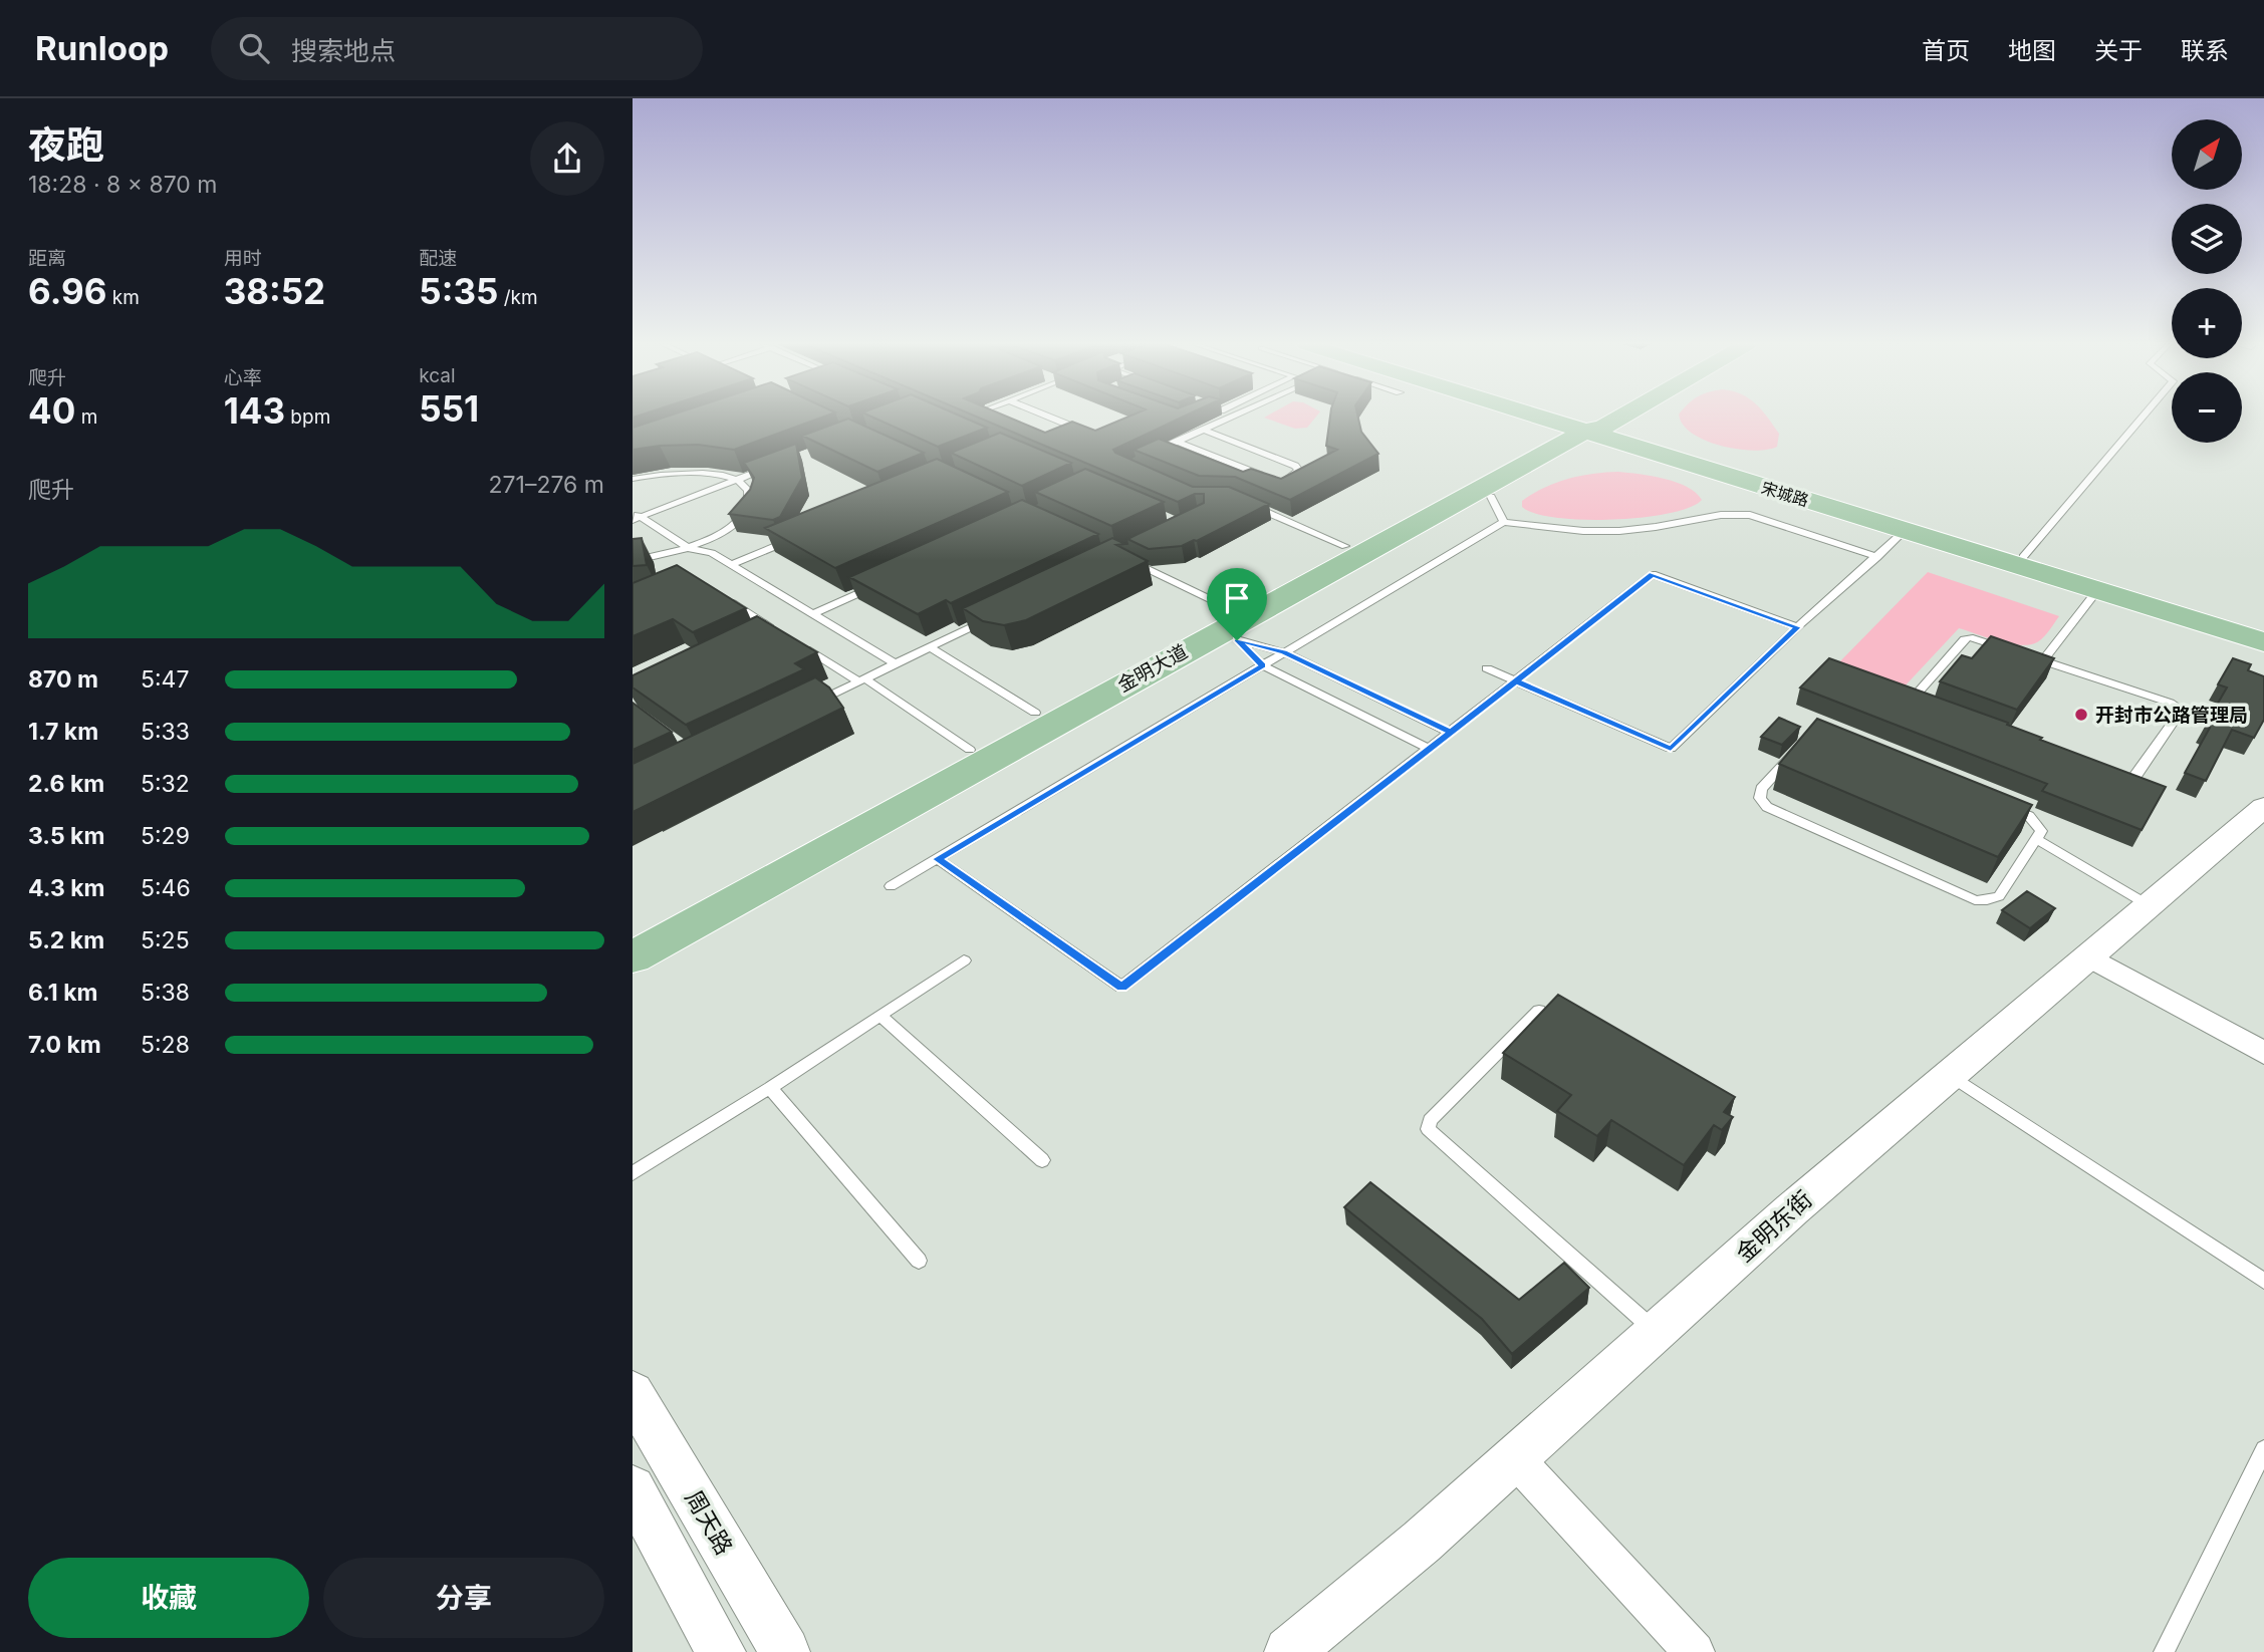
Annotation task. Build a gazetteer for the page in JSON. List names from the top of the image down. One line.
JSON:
{"streets":{"main road":["宋城路","金明大道"],"street":["金明东街","周天路"]},"crossings":[["宋城路","金明大道"]],"places":["开封市公路管理局"],"north":"top right","page":{"header":"Runloop","search":"搜索地点","nav":["首页","地图","关于","联系"],"heading":["夜跑","18:28 · 8 × 870 m"],"map_buttons":["+","−"],"stats":[["距离","6.96 km"],["用时","38:52"],["配速","5:35 /km"],["爬升","40 m"],["心率","143 bpm"],["kcal","551"]],"chart":["爬升","271–276 m"],"list":[{"name":"870 m","note":"5:47"},{"name":"1.7 km","note":"5:33"},{"name":"2.6 km","note":"5:32"},{"name":"3.5 km","note":"5:29"},{"name":"4.3 km","note":"5:46"},{"name":"5.2 km","note":"5:25"},{"name":"6.1 km","note":"5:38"},{"name":"7.0 km","note":"5:28"}],"buttons":["收藏","分享"]}}
